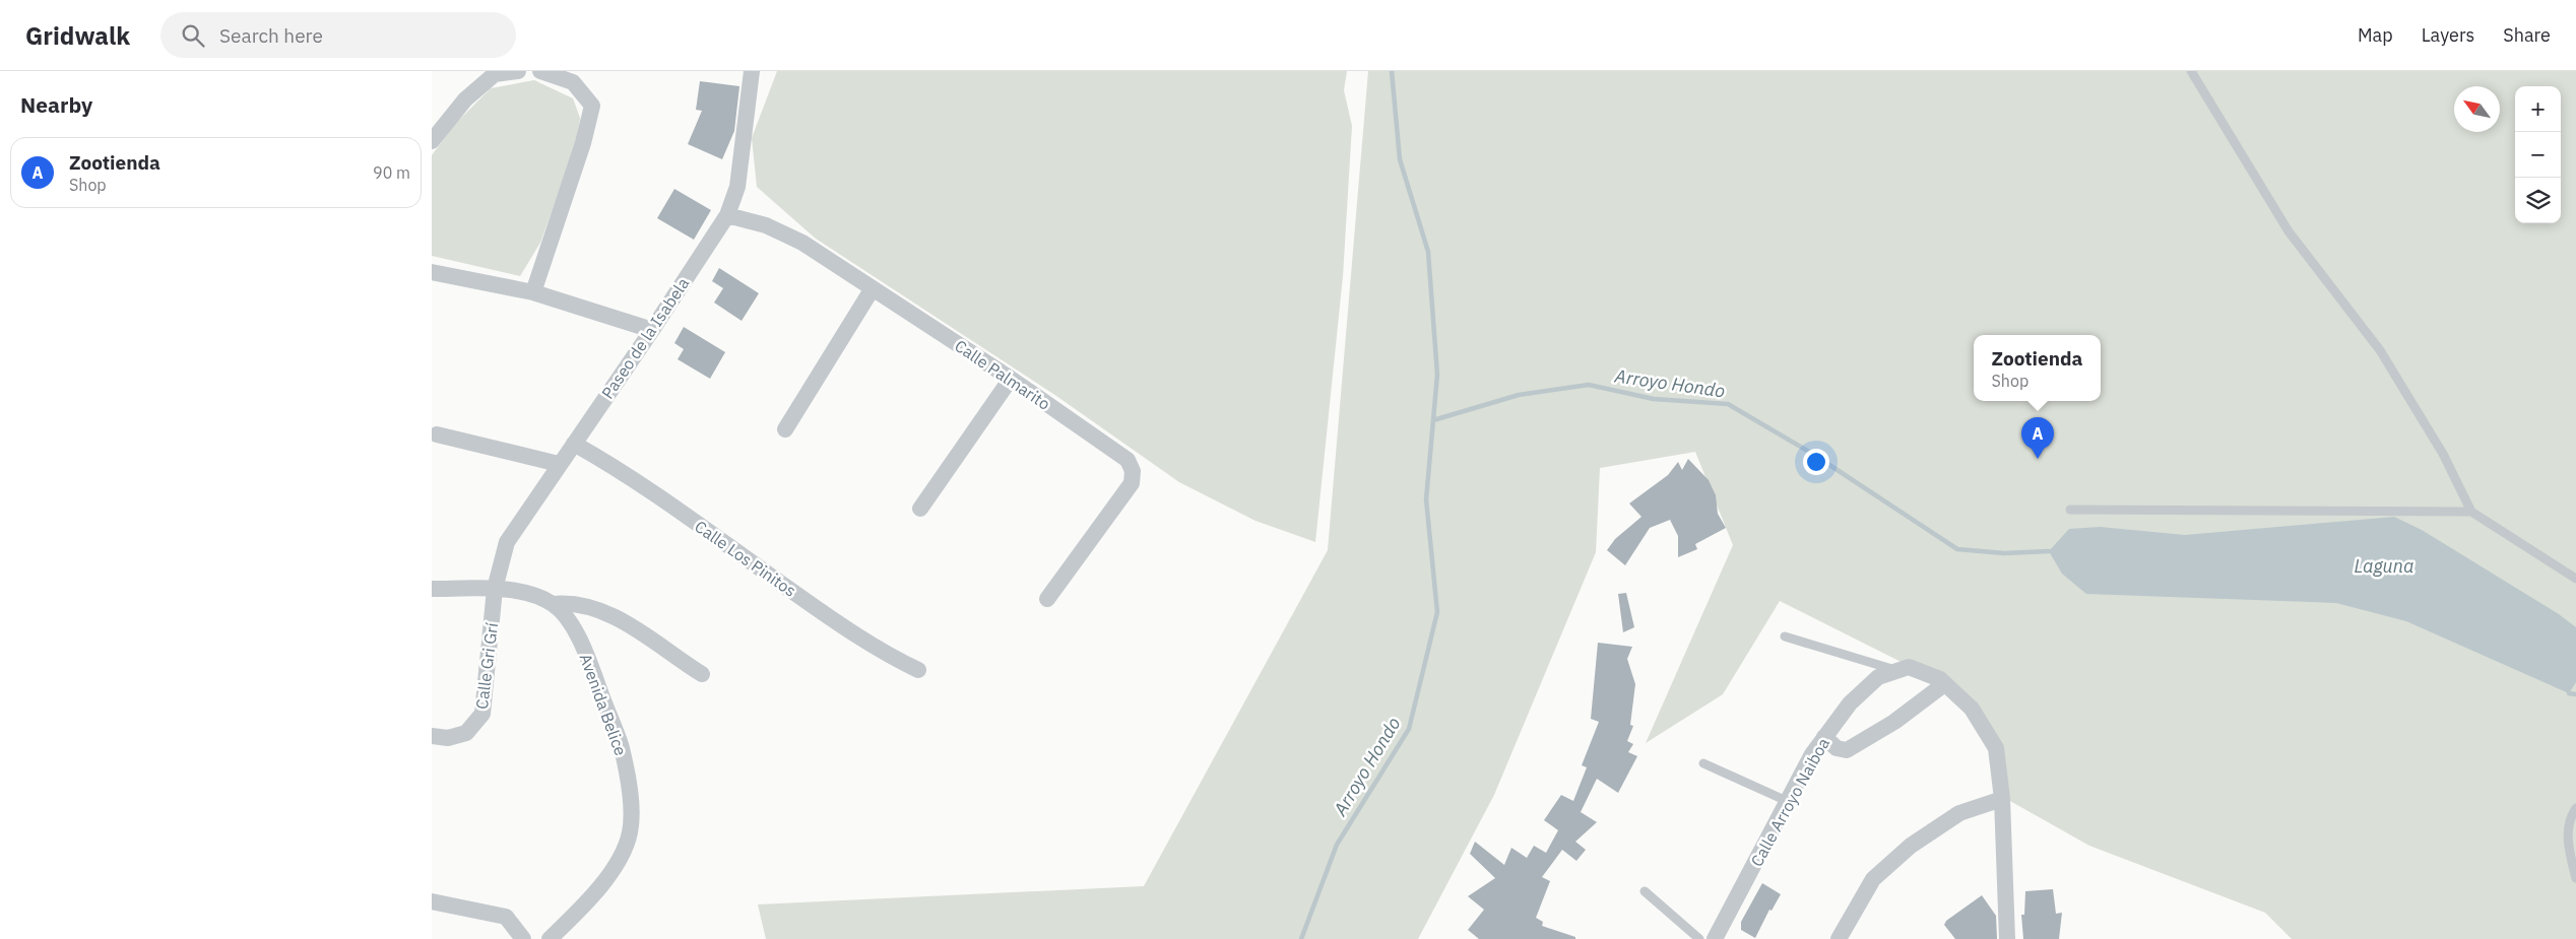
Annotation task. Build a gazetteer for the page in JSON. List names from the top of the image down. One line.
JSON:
{"streets":{"street":["Paseo de la Isabela","Calle Palmarito","Calle Los Pinitos","Calle Gri Grí","Avenida Belice","Calle Arroyo Naiboa"]},"crossings":[["Paseo de la Isabela","Calle Palmarito"],["Paseo de la Isabela","Calle Los Pinitos"],["Paseo de la Isabela","Calle Gri Grí"],["Paseo de la Isabela","Avenida Belice"],["Calle Gri Grí","Avenida Belice"]],"water":["Arroyo Hondo","Laguna"],"north":"top left","page":{"header":"Gridwalk","search":"Search here","nav":["Map","Layers","Share"],"heading":"Nearby","map_buttons":["+","−"],"list":[{"mark":"A","name":"Zootienda","note":"Shop","value":"90 m"}],"popup":["Zootienda","Shop"],"pins":"A"}}
